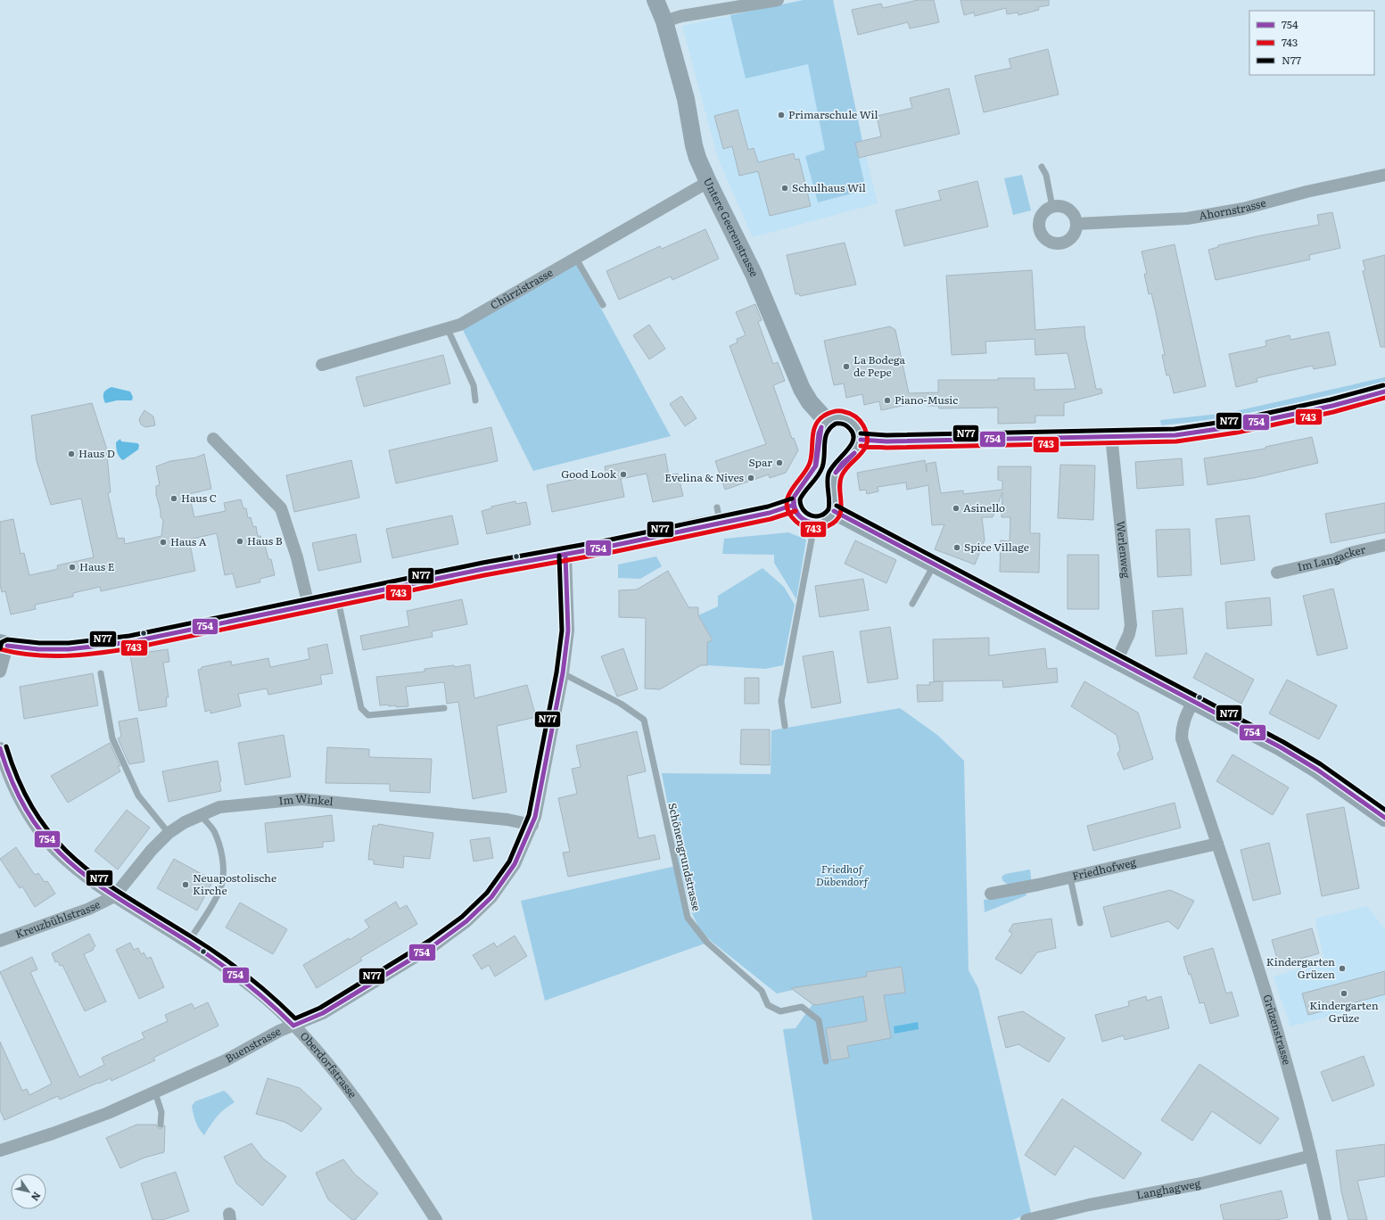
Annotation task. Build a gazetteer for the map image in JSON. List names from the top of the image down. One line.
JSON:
{"streets":{"main road":["Untere Geerenstrasse"],"street":["Ahornstrasse","Chürzistrasse","Werlenweg","Im Langacker","Im Winkel","Friedhofweg","Kreuzbühlstrasse","Grüzenstrasse","Buenstrasse","Oberdorfstrasse","Langhagweg"],"lane":["Schönengrundstrasse"]},"crossings":[["Untere Geerenstrasse","Chürzistrasse"],["Im Winkel","Kreuzbühlstrasse"],["Im Winkel","Buenstrasse"],["Im Winkel","Oberdorfstrasse"],["Schönengrundstrasse","Buenstrasse"],["Friedhofweg","Grüzenstrasse"],["Kreuzbühlstrasse","Oberdorfstrasse"],["Grüzenstrasse","Langhagweg"],["Buenstrasse","Oberdorfstrasse"]],"parks":["Friedhof Dübendorf"],"places":["Primarschule Wil","Schulhaus Wil","La Bodega de Pepe","Piano-Music","Haus D","Spar","Good Look","Evelina & Nives","Haus C","Asinello","Haus B","Haus A","Spice Village","Haus E","Neuapostolische Kirche","Kindergarten Grüzen","Kindergarten Grüze"],"lines":["transit line N77","transit line 754","transit line 743"],"legend":["754","743","N77"],"north":"bottom right"}
